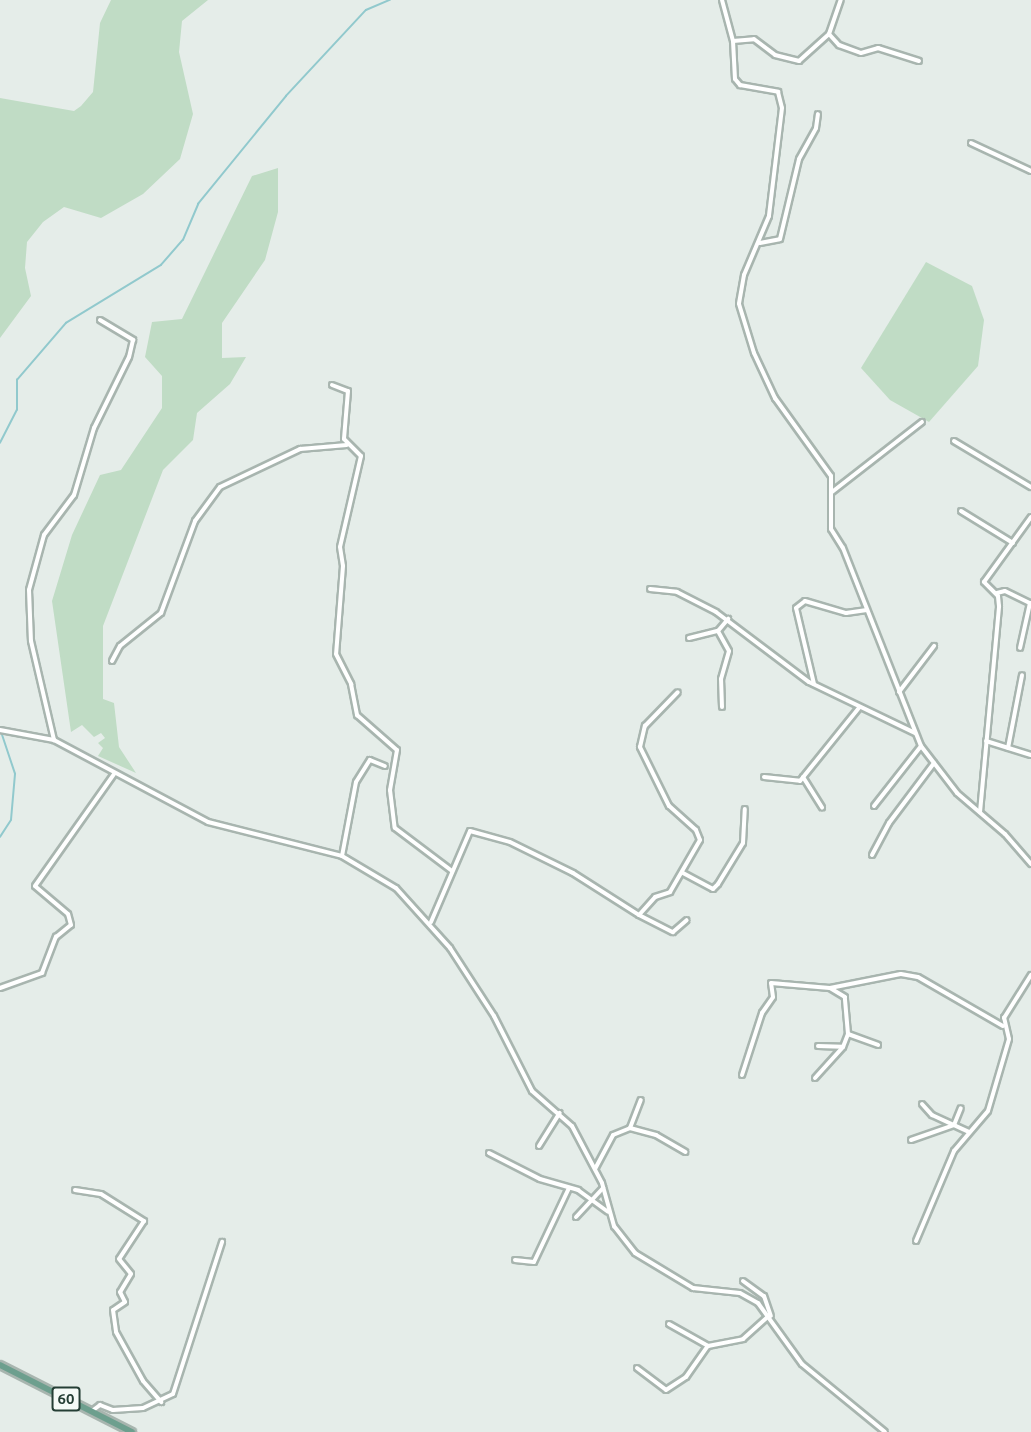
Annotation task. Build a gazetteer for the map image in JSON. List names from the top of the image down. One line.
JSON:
{"streets":{"main road":["60"]}}
